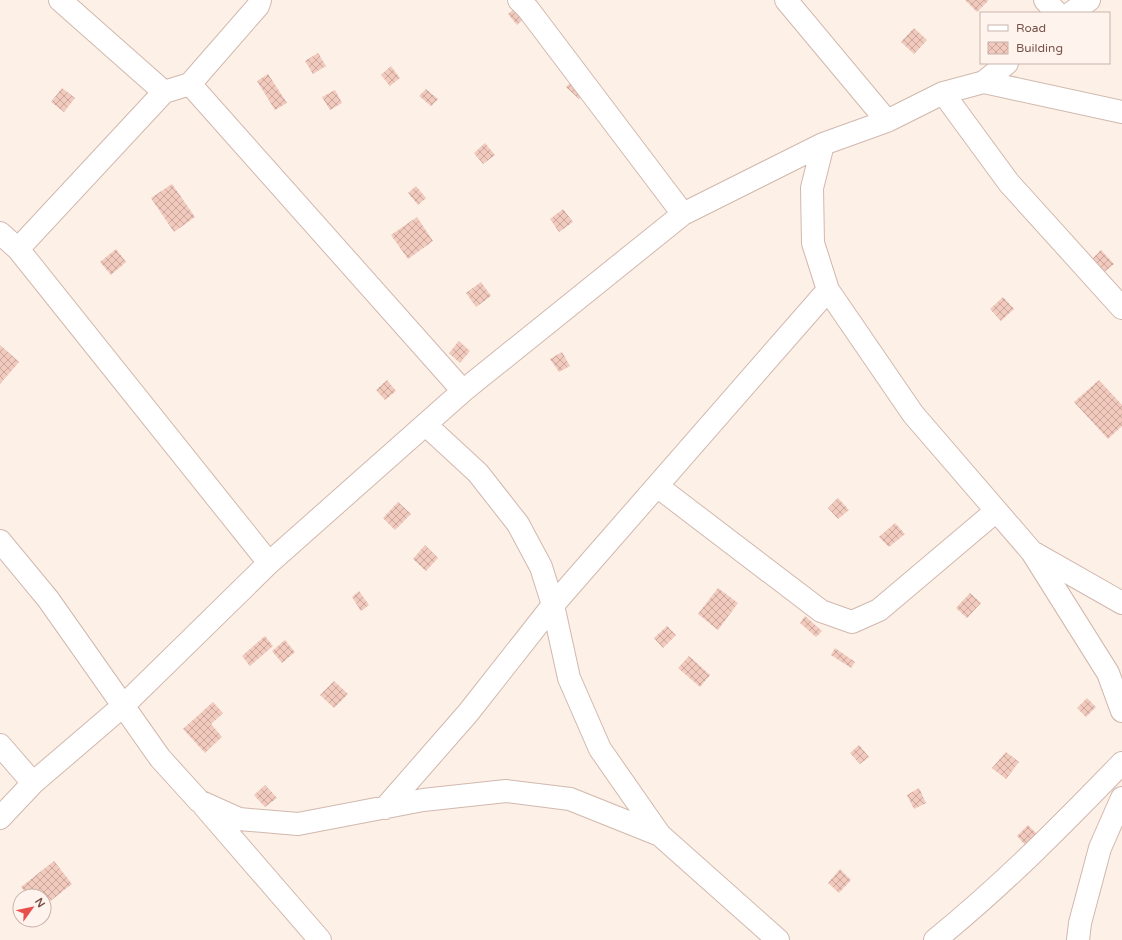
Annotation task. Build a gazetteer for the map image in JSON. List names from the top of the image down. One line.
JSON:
{"legend":["Road","Building"],"north":"top right"}
